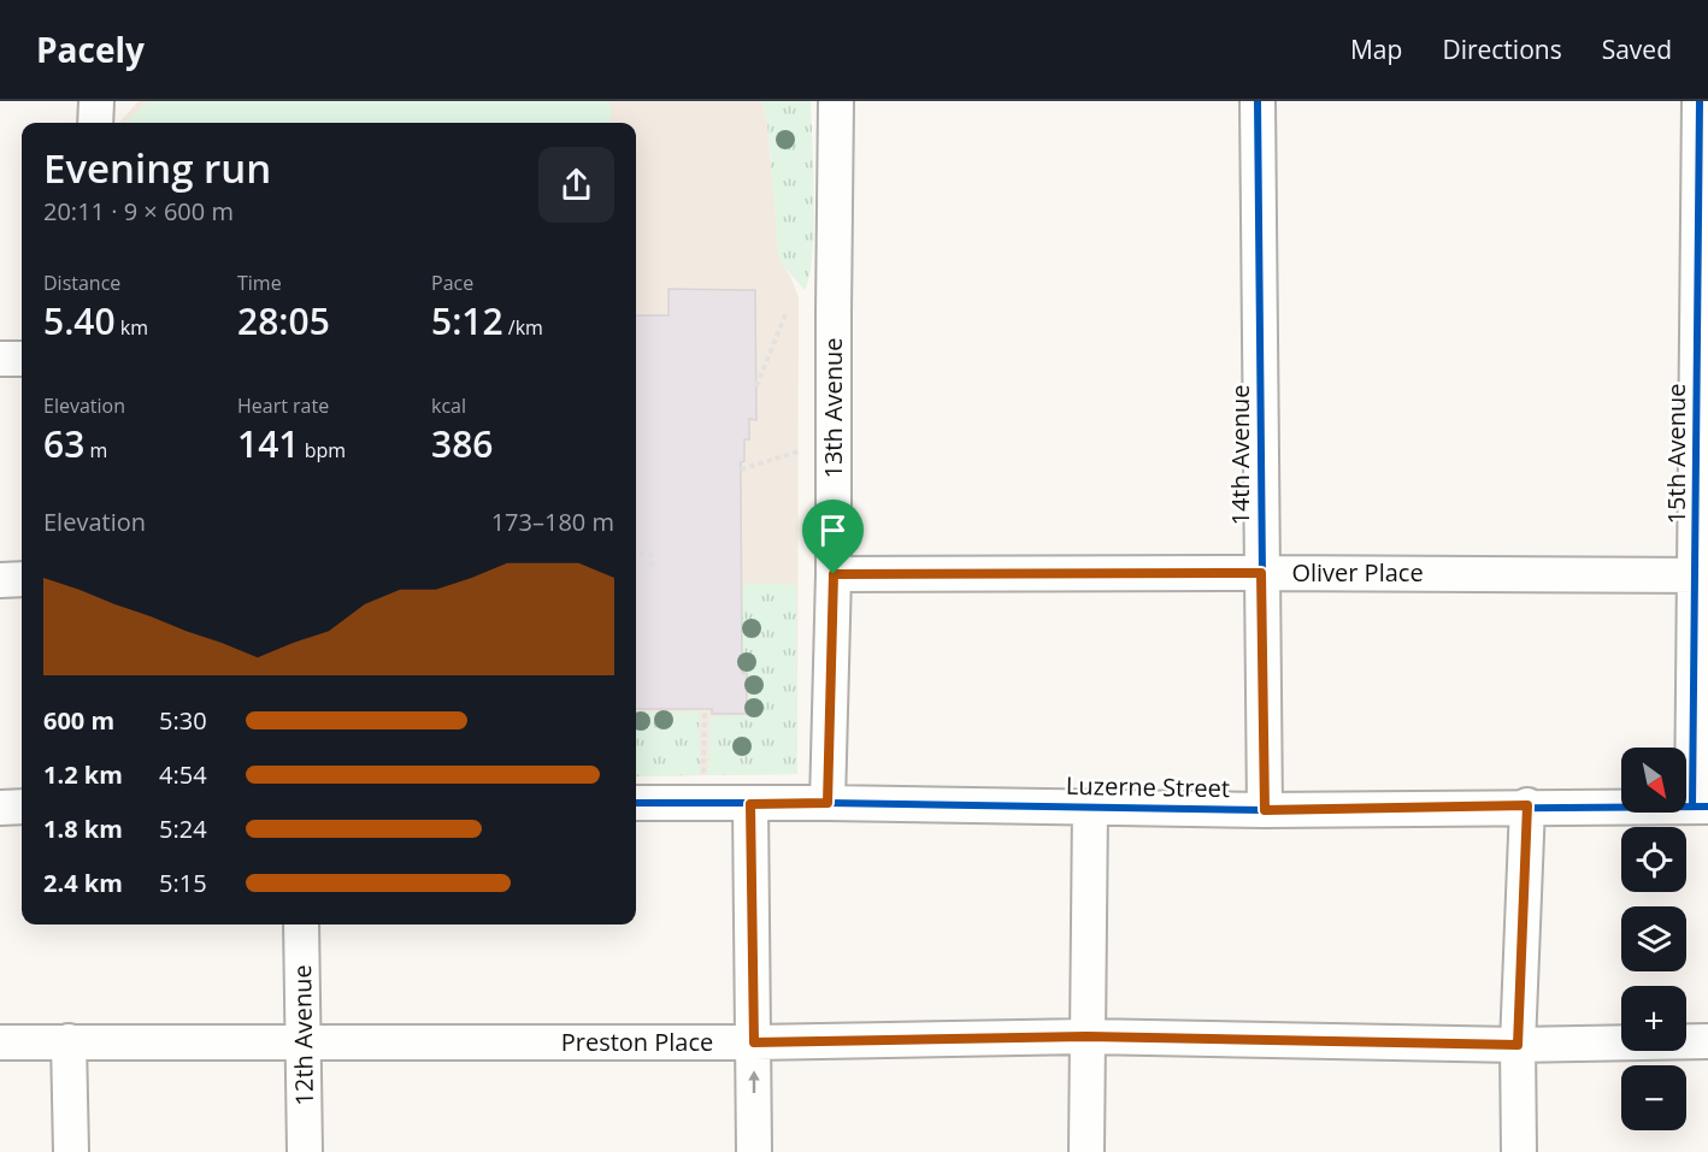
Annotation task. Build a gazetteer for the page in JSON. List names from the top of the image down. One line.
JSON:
{"streets":{"street":["13th Avenue","15th Avenue","14th Avenue","Oliver Place","Luzerne Street","12th Avenue","Preston Place"]},"crossings":[["13th Avenue","Oliver Place"],["13th Avenue","Luzerne Street"],["15th Avenue","Oliver Place"],["15th Avenue","Luzerne Street"],["14th Avenue","Oliver Place"],["14th Avenue","Luzerne Street"],["12th Avenue","Preston Place"]],"north":"bottom right","page":{"header":"Pacely","nav":["Map","Directions","Saved"],"heading":["Evening run","20:11 · 9 × 600 m"],"stats":[["Distance","5.40 km"],["Time","28:05"],["Pace","5:12 /km"],["Elevation","63 m"],["Heart rate","141 bpm"],["kcal","386"]],"chart":["Elevation","173–180 m"],"list":[{"name":"600 m","note":"5:30"},{"name":"1.2 km","note":"4:54"},{"name":"1.8 km","note":"5:24"},{"name":"2.4 km","note":"5:15"}],"map_buttons":["+","−"]}}
